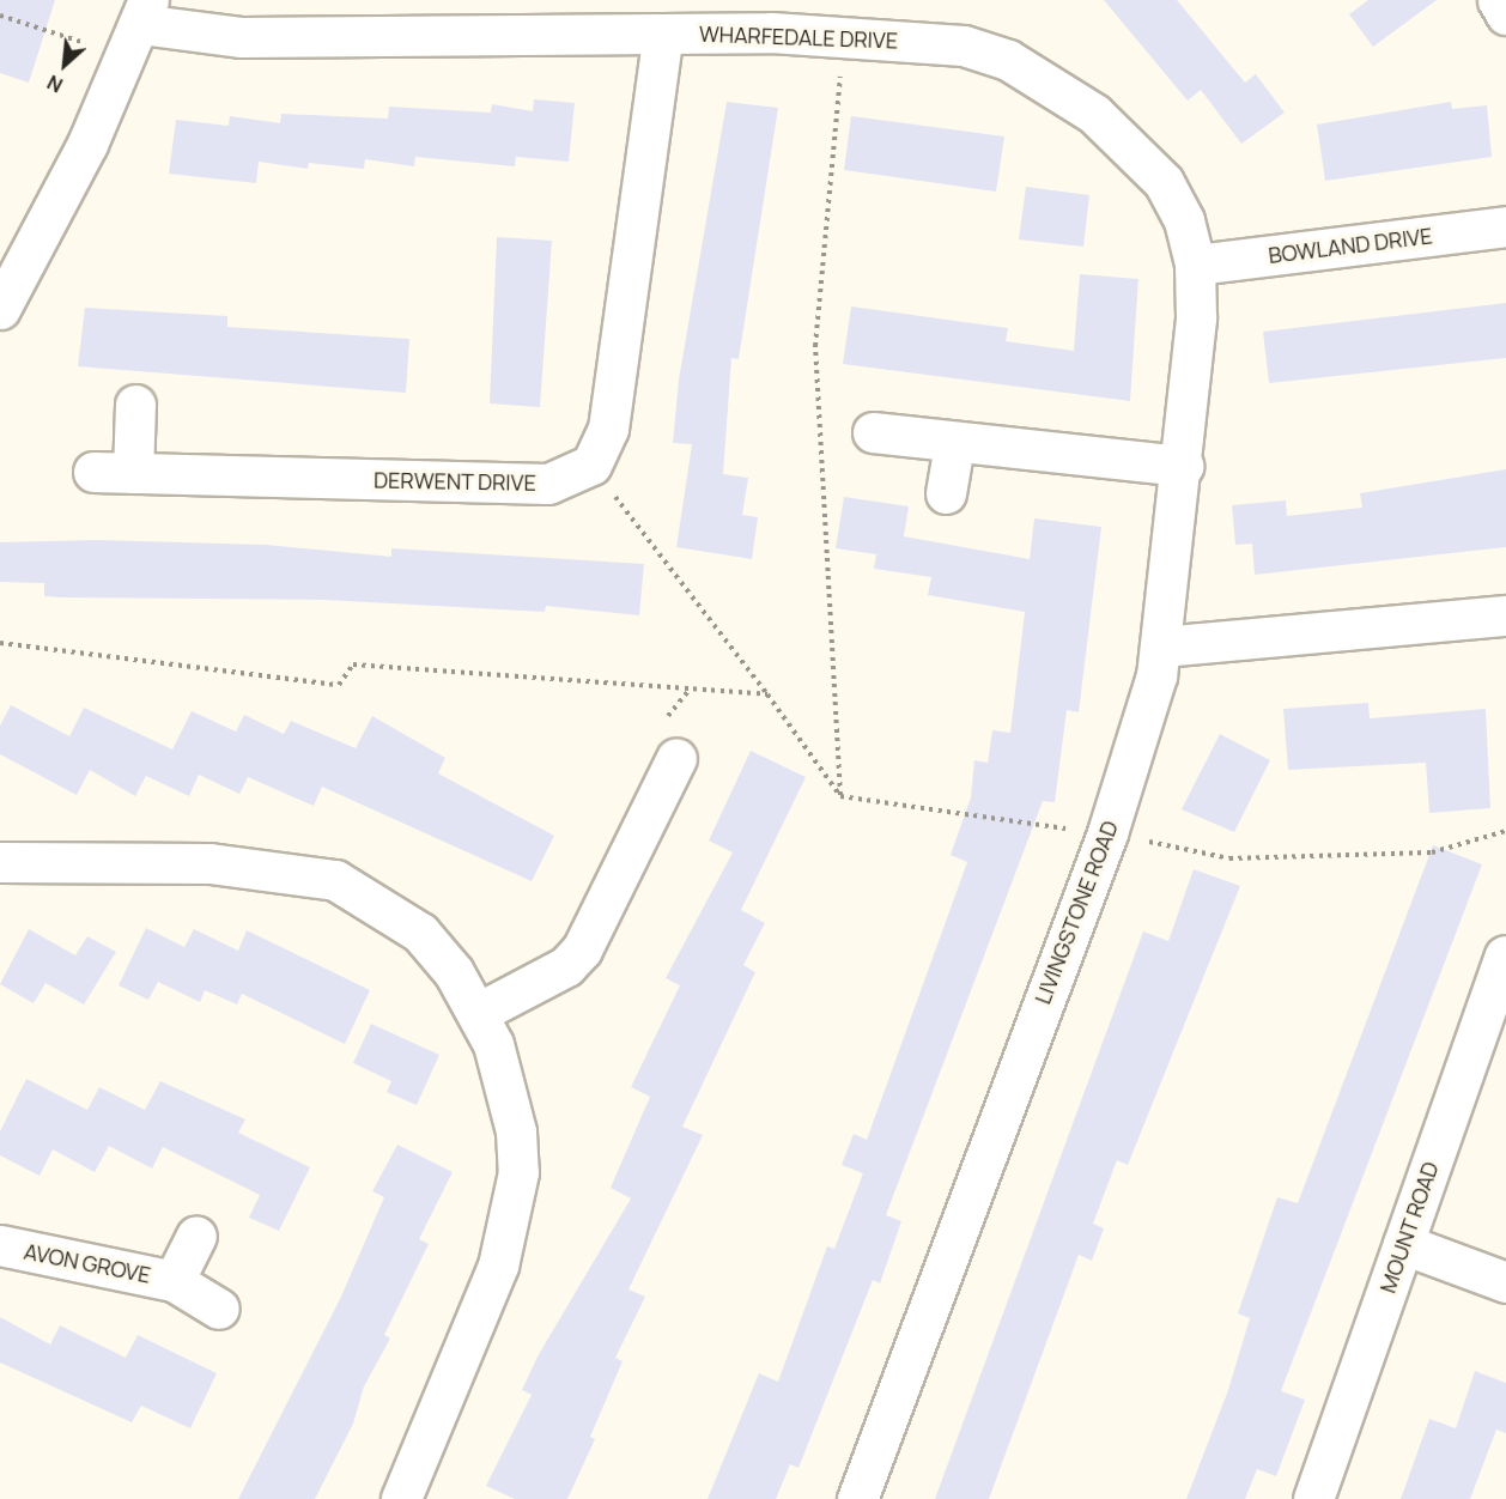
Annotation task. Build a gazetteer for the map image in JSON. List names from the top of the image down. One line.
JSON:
{"streets":{"street":["WHARFEDALE DRIVE","BOWLAND DRIVE","DERWENT DRIVE","LIVINGSTONE ROAD","MOUNT ROAD","AVON GROVE"]},"crossings":[["WHARFEDALE DRIVE","BOWLAND DRIVE"],["WHARFEDALE DRIVE","LIVINGSTONE ROAD"]],"north":"bottom left"}
